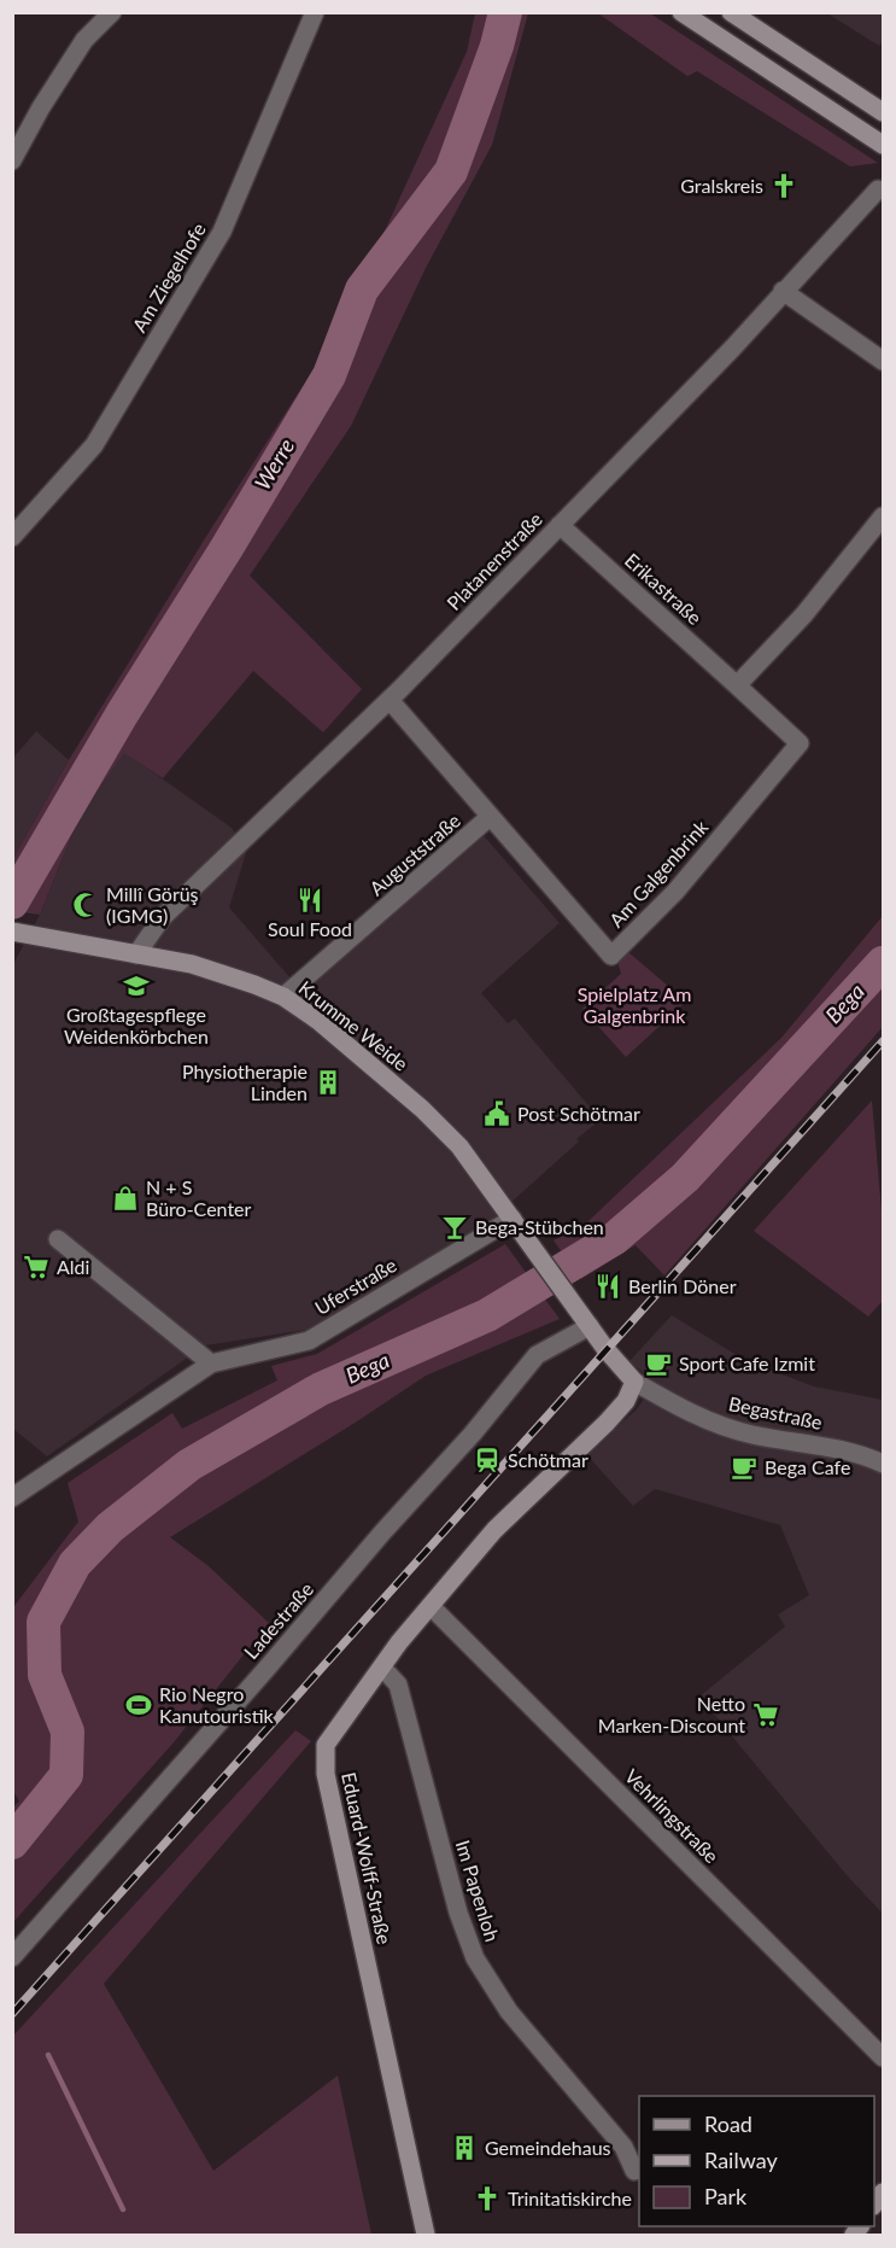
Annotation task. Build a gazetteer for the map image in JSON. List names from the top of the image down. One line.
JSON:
{"streets":{"street":["Am Ziegelhofe","Platanenstraße","Erikastraße","Auguststraße","Am Galgenbrink","Krumme Weide","Uferstraße","Begastraße","Ladestraße","Vehrlingstraße","Eduard-Wolff-Straße","Im Papenloh"]},"crossings":[["Platanenstraße","Erikastraße"],["Platanenstraße","Auguststraße"],["Platanenstraße","Krumme Weide"],["Erikastraße","Am Galgenbrink"],["Auguststraße","Am Galgenbrink"],["Auguststraße","Krumme Weide"],["Krumme Weide","Uferstraße"],["Krumme Weide","Begastraße"],["Begastraße","Ladestraße"],["Begastraße","Eduard-Wolff-Straße"],["Vehrlingstraße","Eduard-Wolff-Straße"],["Eduard-Wolff-Straße","Im Papenloh"]],"water":["Werre","Bega"],"parks":["Spielplatz Am Galgenbrink"],"places":{"church":["Gralskreis","Trinitatiskirche"],"restaurant":["Soul Food","Berlin Döner"],"mosque":["Millî Görüş (IGMG)"],"school or university":["Großtagespflege Weidenkörbchen"],"building":["Physiotherapie Linden","Gemeindehaus"],"public building":["Post Schötmar"],"shop":["N + S Büro-Center"],"bar":["Bega-Stübchen"],"supermarket":["Aldi","Netto Marken-Discount"],"cafe":["Sport Cafe Izmit","Bega Cafe"],"station":["Schötmar"],"sports":["Rio Negro Kanutouristik"]},"legend":["Road","Railway","Park"]}
